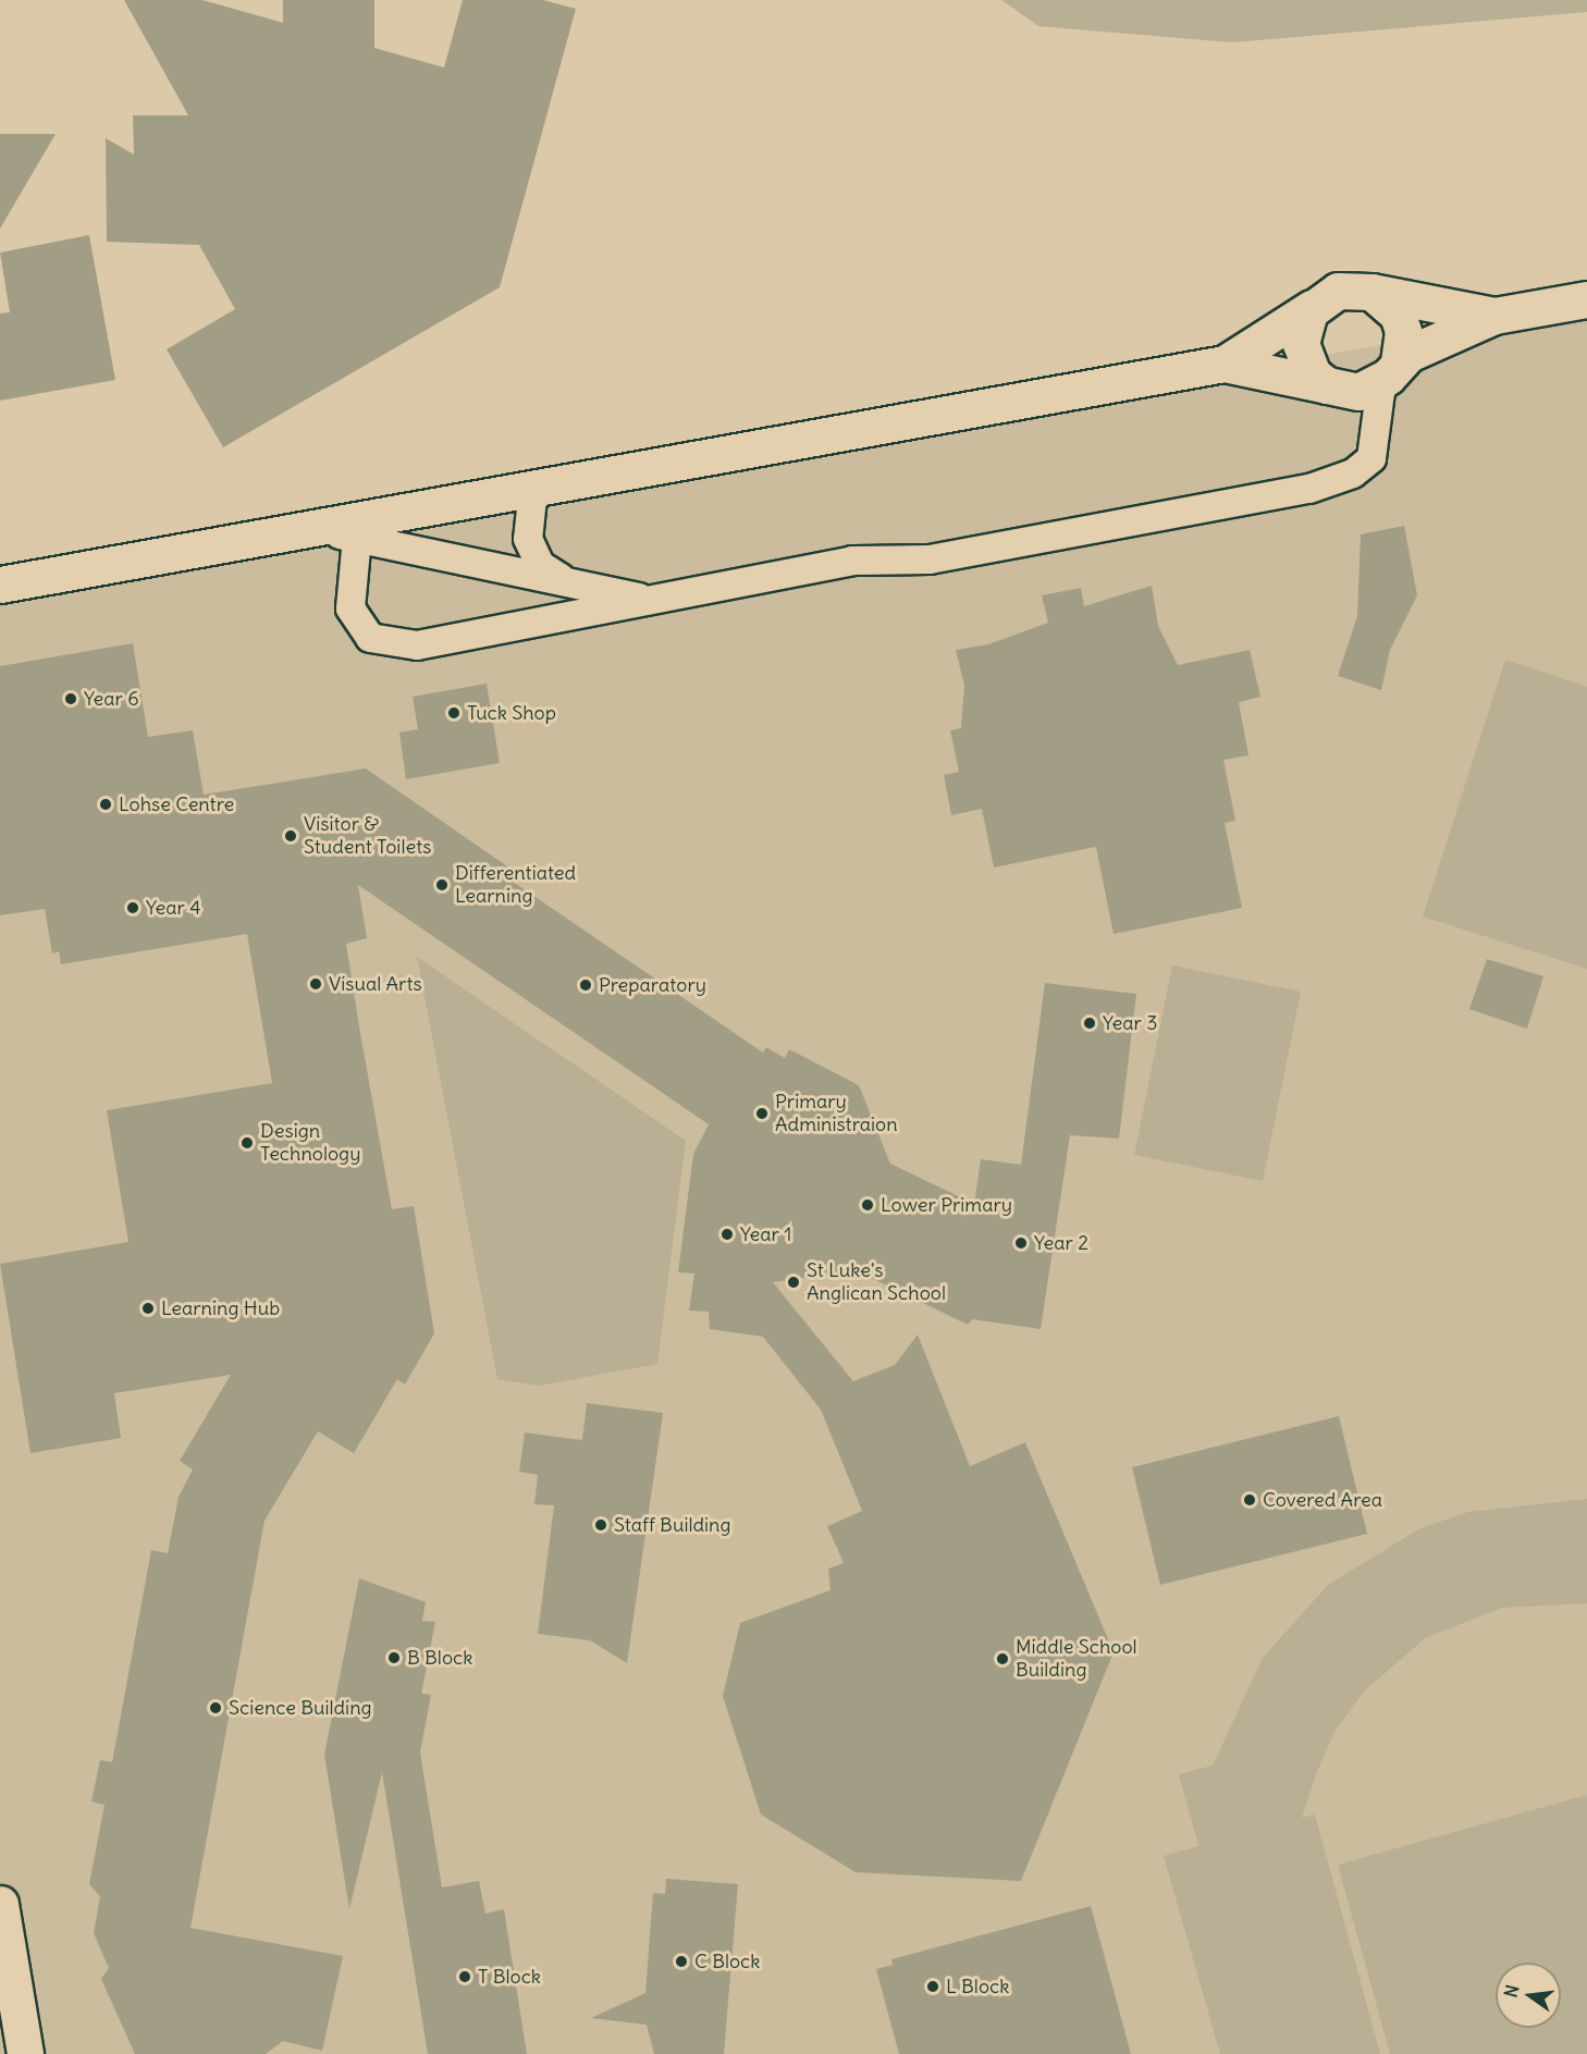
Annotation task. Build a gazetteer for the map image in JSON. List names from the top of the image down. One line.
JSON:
{"places":["Year 6","Tuck Shop","Lohse Centre","Visitor & Student Toilets","Differentiated Learning","Year 4","Visual Arts","Preparatory","Year 3","Primary Administraion","Design Technology","Lower Primary","Year 1","Year 2","St Luke's Anglican School","Learning Hub","Covered Area","Staff Building","B Block","Middle School Building","Science Building","C Block","T Block","L Block"],"north":"left"}
